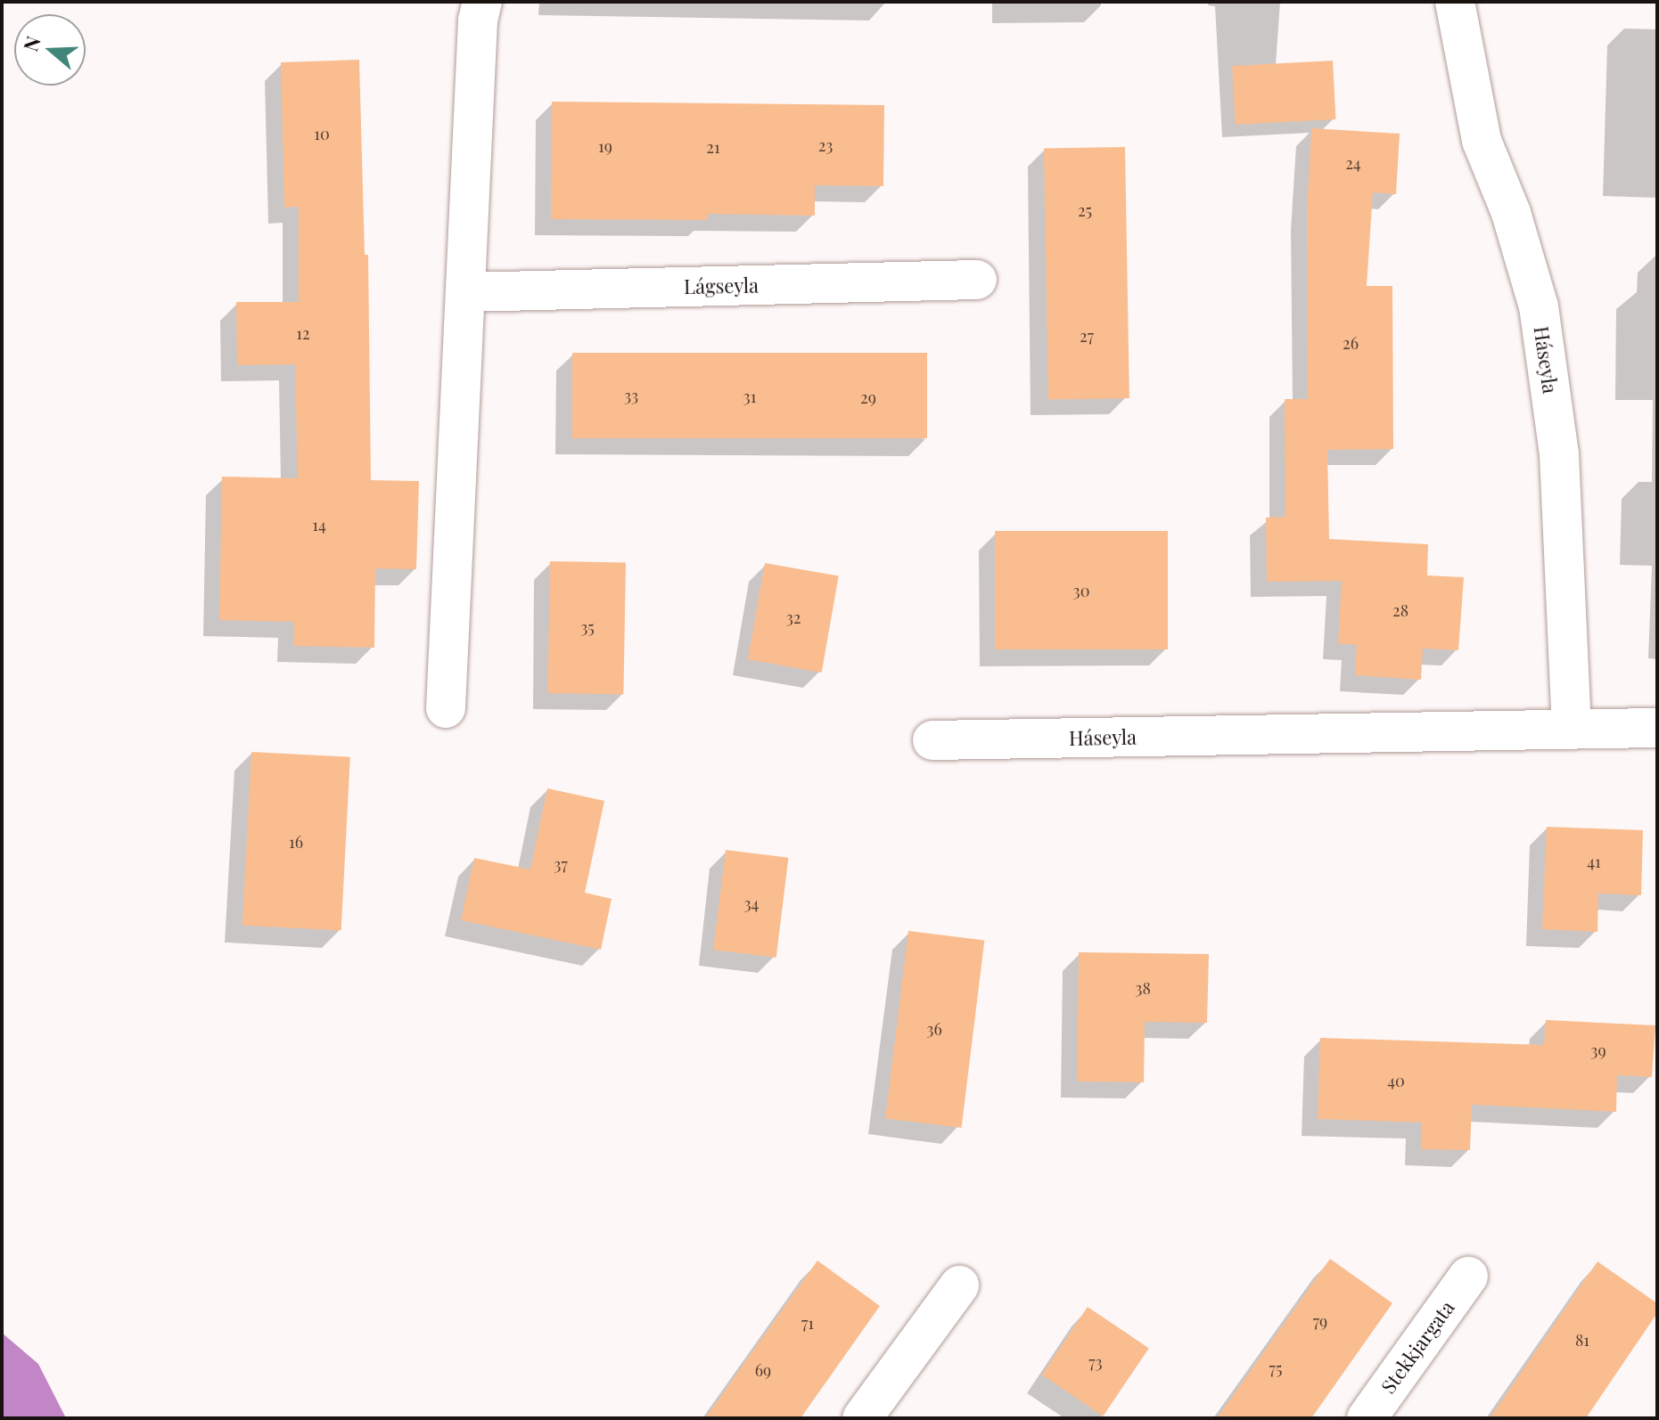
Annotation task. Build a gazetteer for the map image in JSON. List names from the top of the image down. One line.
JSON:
{"streets":{"street":["Lágseyla","Háseyla","Stekkjargata"]},"house_numbers":["10","23","19","21","24","25","12","27","26","33","31","29","14","30","28","32","35","16","41","37","34","38","36","39","40","79","71","81","73","75","69"],"north":"left"}
